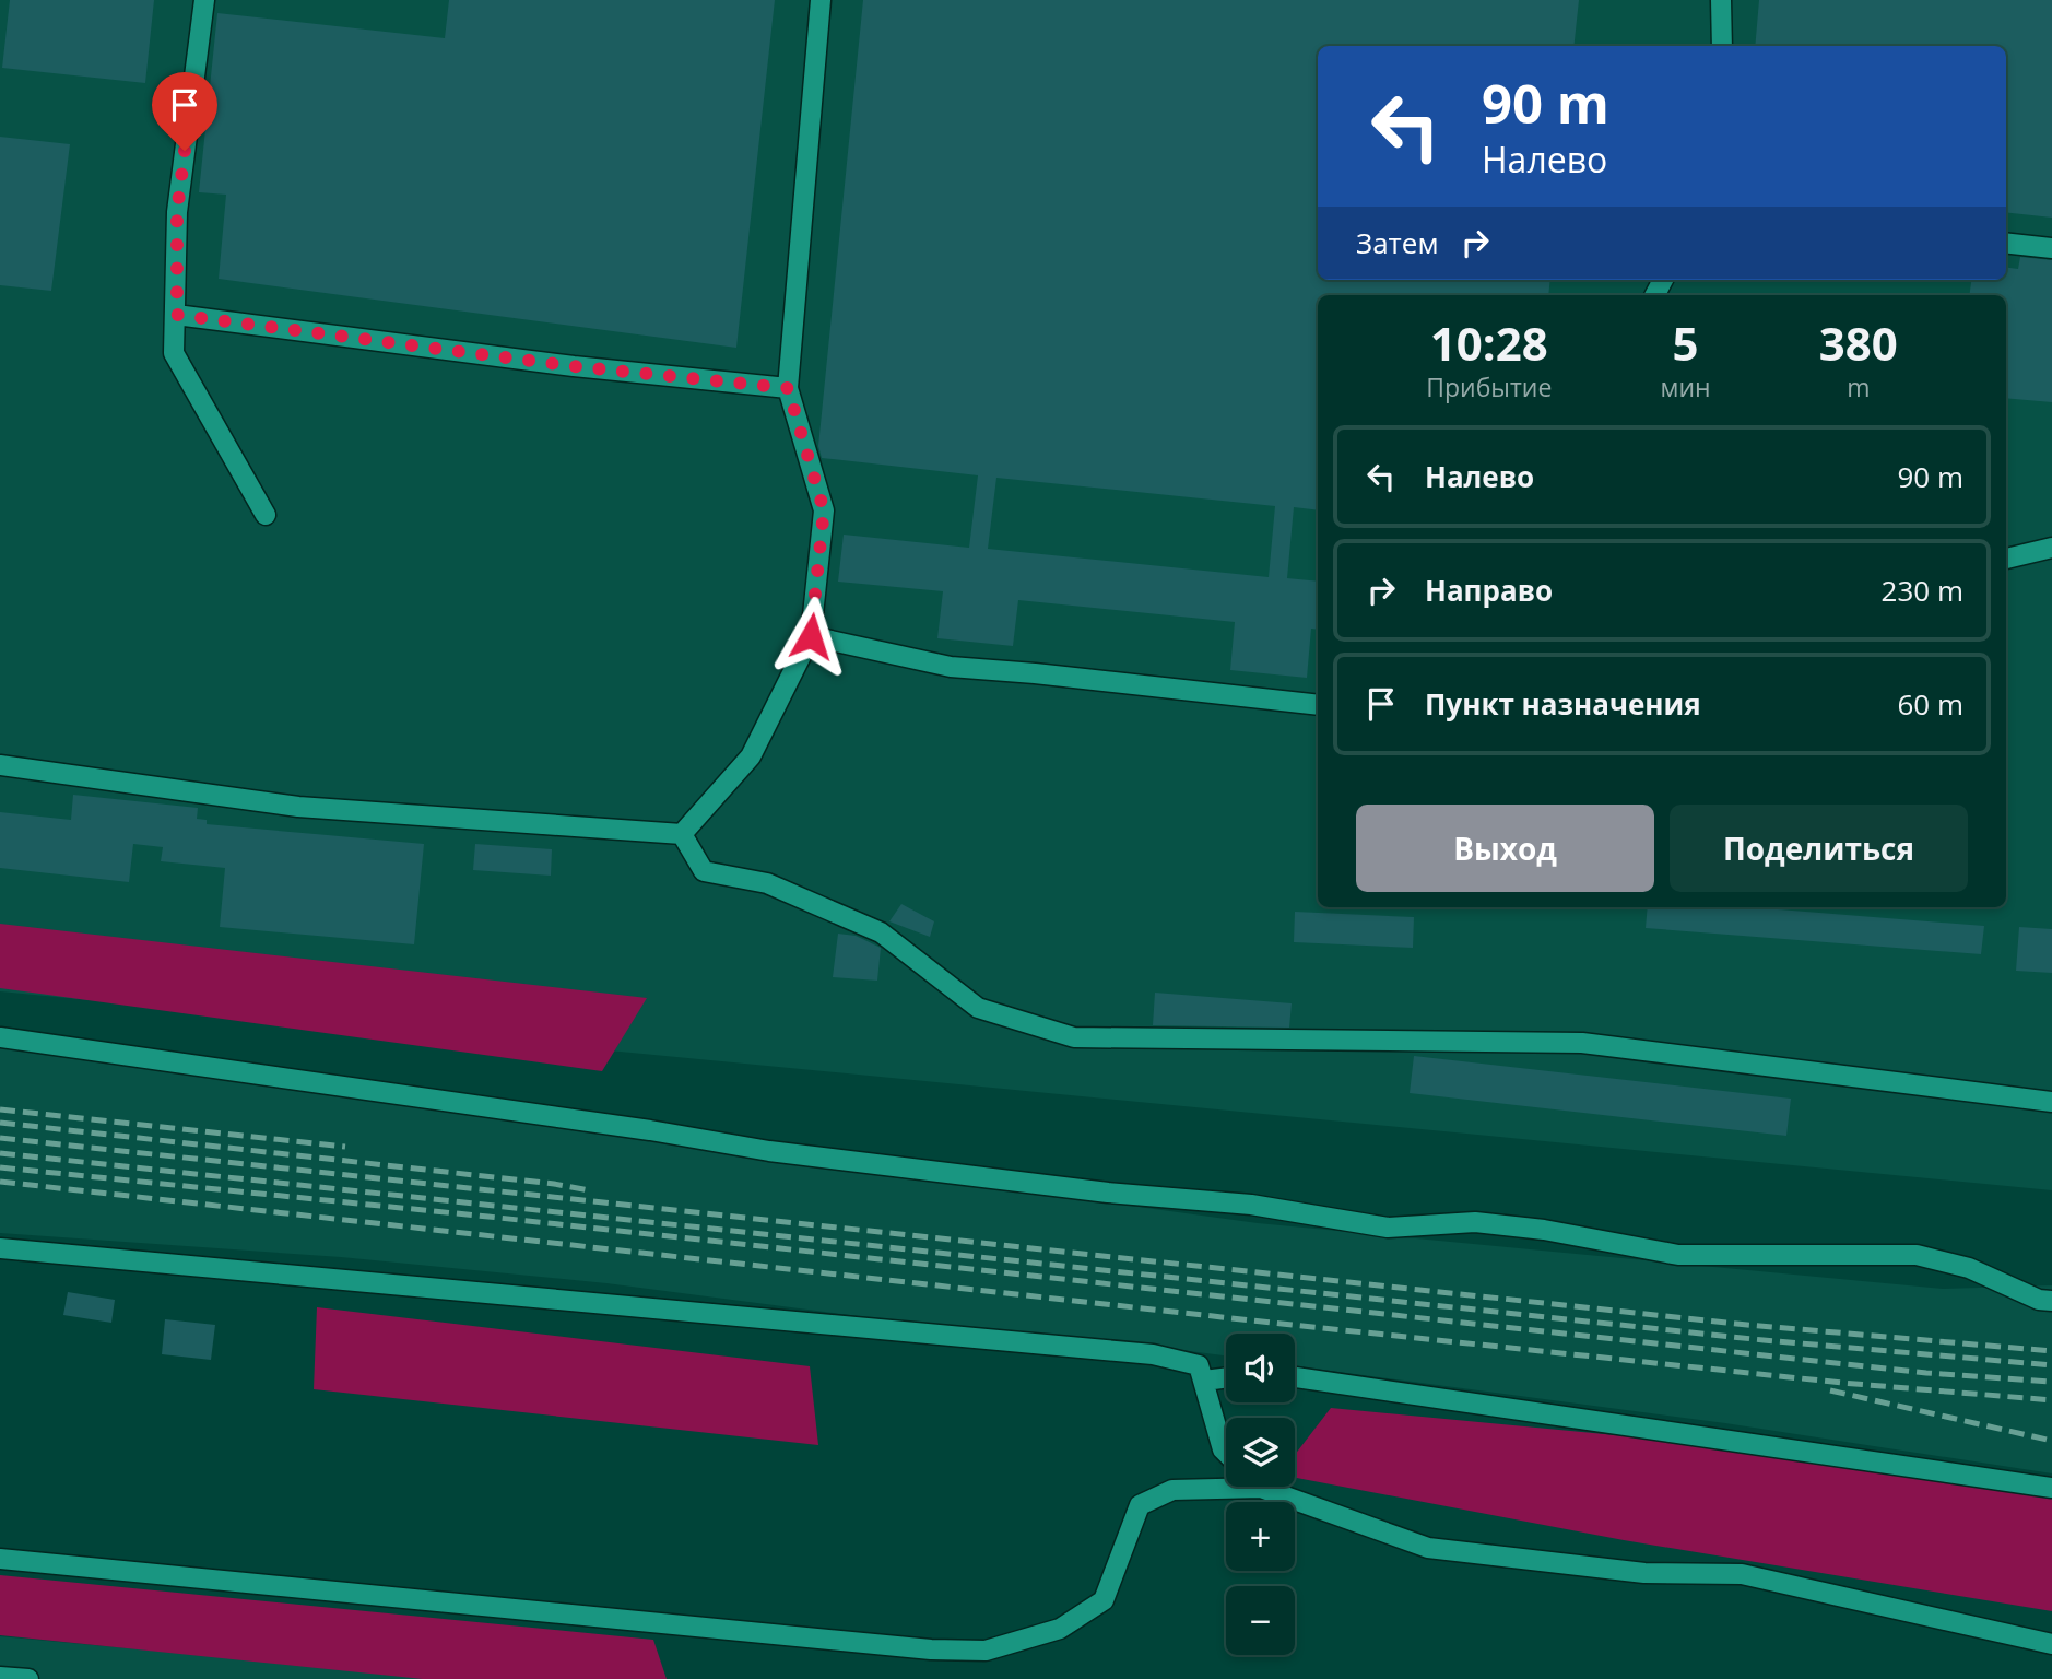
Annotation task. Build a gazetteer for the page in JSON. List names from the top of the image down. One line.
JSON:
{"page":{"turn":["90 m","Налево"],"then":"Затем","eta":["10:28","Прибытие","5","мин","380","m"],"list":[{"name":"Налево","value":"90 m"},{"name":"Направо","value":"230 m"},{"name":"Пункт назначения","value":"60 m"}],"buttons":["Выход","Поделиться"],"map_buttons":["+","−"]}}
